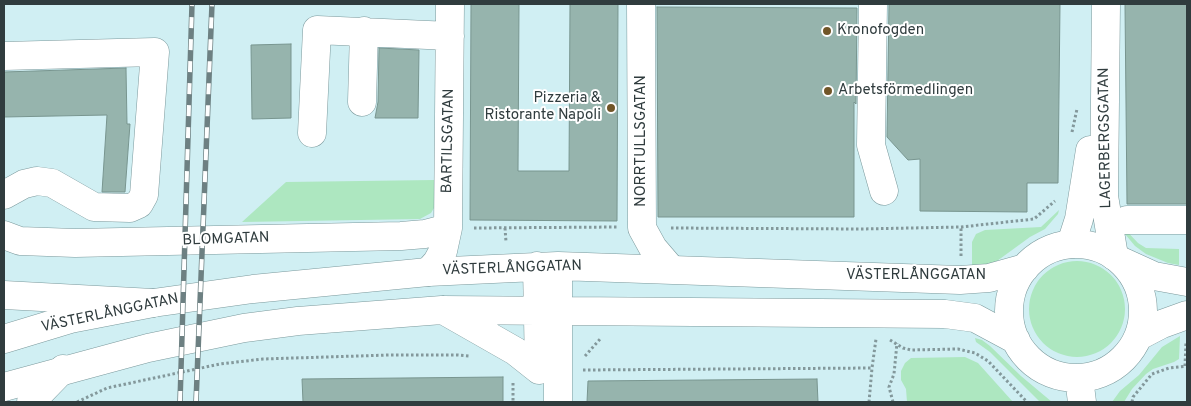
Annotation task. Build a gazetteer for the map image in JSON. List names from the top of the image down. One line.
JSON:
{"streets":{"main road":["LAGERBERGSGATAN","BARTILSGATAN","NORRTULLSGATAN","BLOMGATAN","VÄSTERLÅNGGATAN"]},"crossings":[["LAGERBERGSGATAN","VÄSTERLÅNGGATAN"],["BARTILSGATAN","BLOMGATAN"],["BARTILSGATAN","VÄSTERLÅNGGATAN"],["NORRTULLSGATAN","VÄSTERLÅNGGATAN"]],"places":["Kronofogden","Arbetsförmedlingen","Pizzeria & Ristorante Napoli"]}
